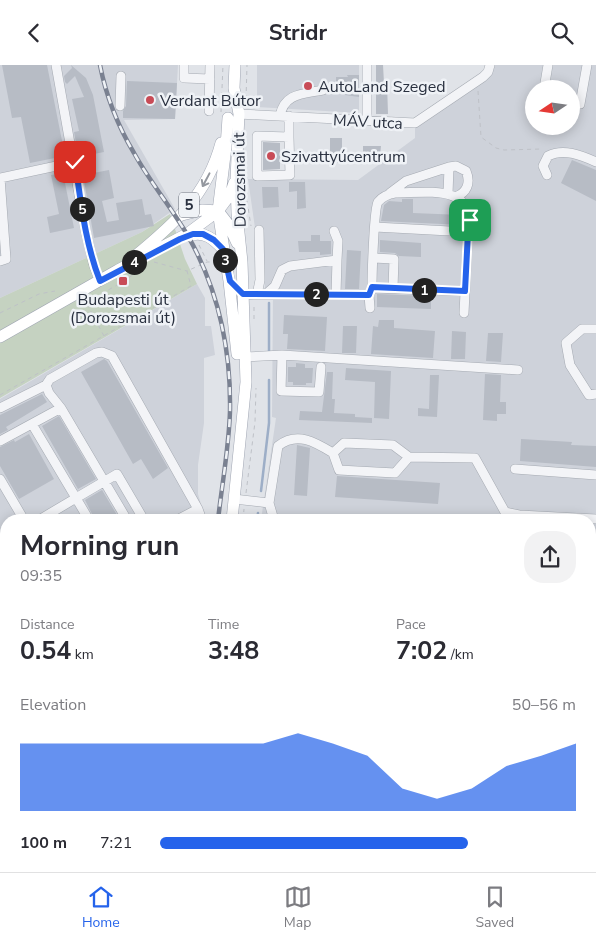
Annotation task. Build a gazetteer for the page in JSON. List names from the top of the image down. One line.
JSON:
{"streets":{"main road":["Dorozsmai út","5"],"street":["MÁV utca"]},"crossings":[["MÁV utca","Dorozsmai út"],["Dorozsmai út","5"]],"places":{"other":["AutoLand Szeged","Verdant Bútor","Szivattyúcentrum"],"transit":["Budapesti út (Dorozsmai út)"]},"north":"left","page":{"header":"Stridr","pins":["5","3","4","1","2"],"heading":["Morning run","09:35"],"stats":[["Distance","0.54 km"],["Time","3:48"],["Pace","7:02 /km"]],"chart":["Elevation","50–56 m"],"list":[{"name":"100 m","note":"7:21"}],"tabs":["Home","Map","Saved"]}}
